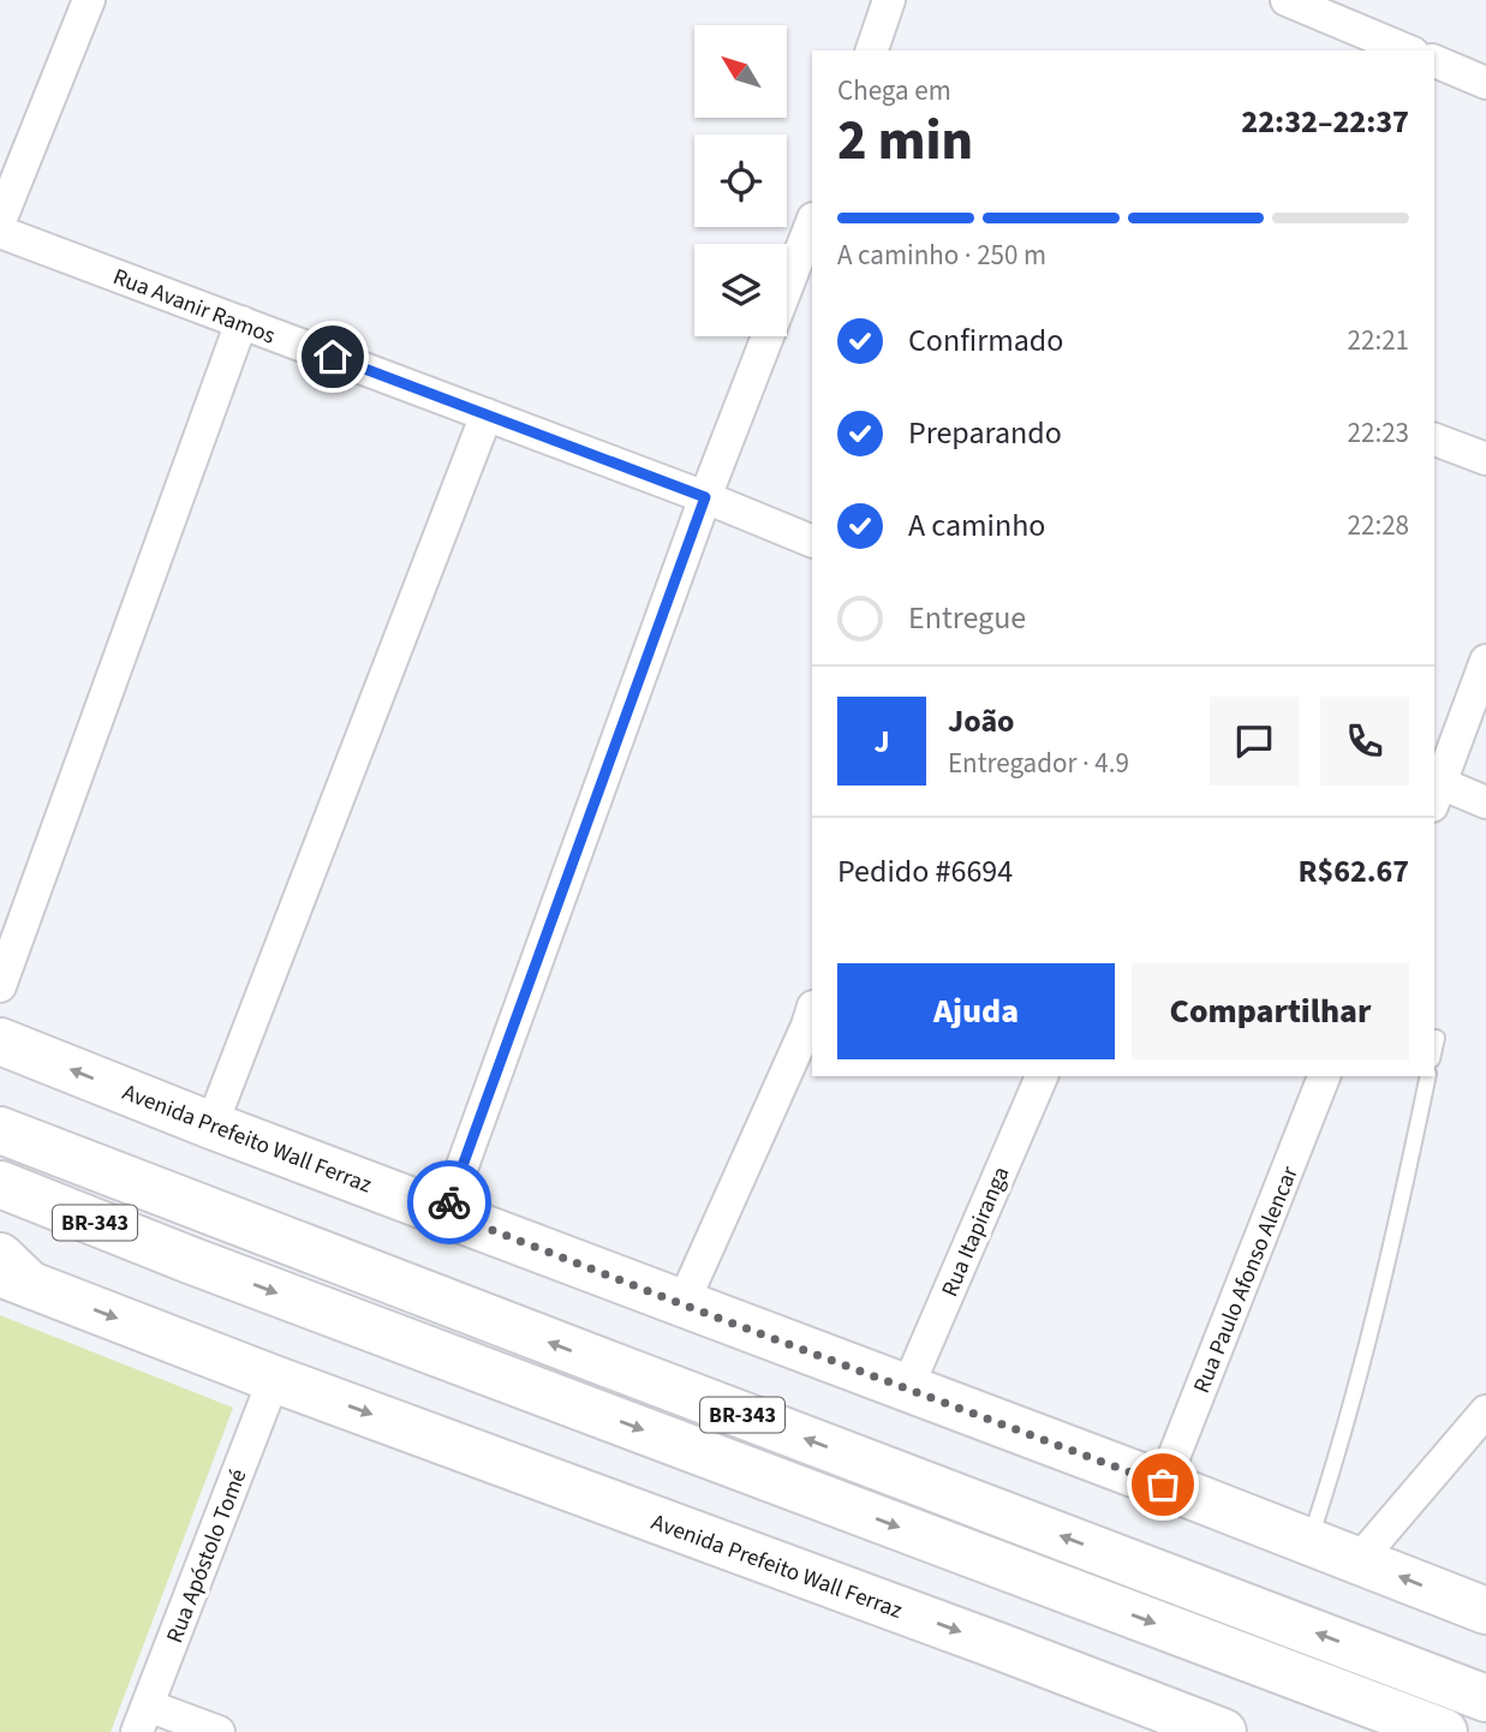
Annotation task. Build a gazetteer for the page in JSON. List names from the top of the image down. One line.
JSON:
{"streets":{"main road":["Avenida Prefeito Wall Ferraz","BR-343"],"street":["Rua Avanir Ramos","Rua Itapiranga","Rua Paulo Afonso Alencar","Rua Apóstolo Tomé"]},"crossings":[["Avenida Prefeito Wall Ferraz","Rua Itapiranga"],["Avenida Prefeito Wall Ferraz","Rua Paulo Afonso Alencar"],["Avenida Prefeito Wall Ferraz","Rua Apóstolo Tomé"]],"north":"top left","page":{"heading":["2 min","Chega em","22:32–22:37"],"panel":["João","Entregador · 4.9","Pedido #6694","R$62.67"],"bar":"A caminho · 250 m","list":[["Confirmado","22:21"],["Preparando","22:23"],["A caminho","22:28"],"Entregue"],"round":"J","buttons":["Ajuda","Compartilhar"]}}
